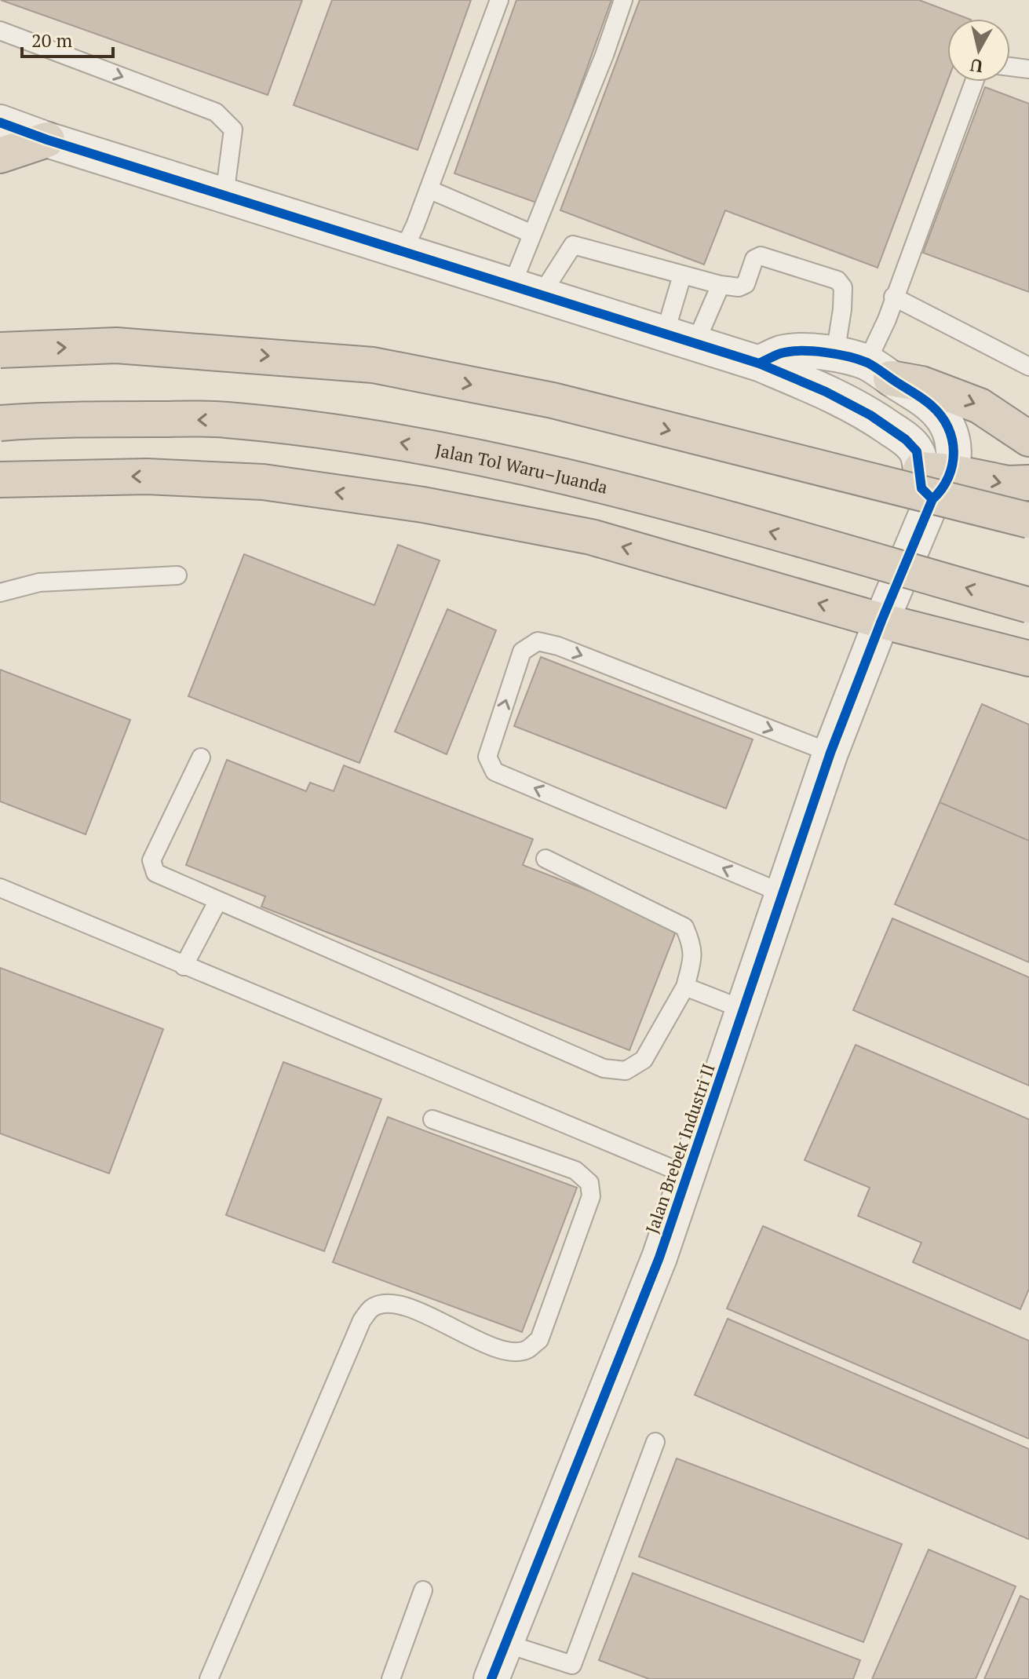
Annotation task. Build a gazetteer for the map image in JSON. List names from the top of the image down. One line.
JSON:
{"streets":{"highway":["Jalan Tol Waru–Juanda"],"street":["Jalan Brebek Industri II"]},"scale_bar":"20 m","north":"bottom"}
